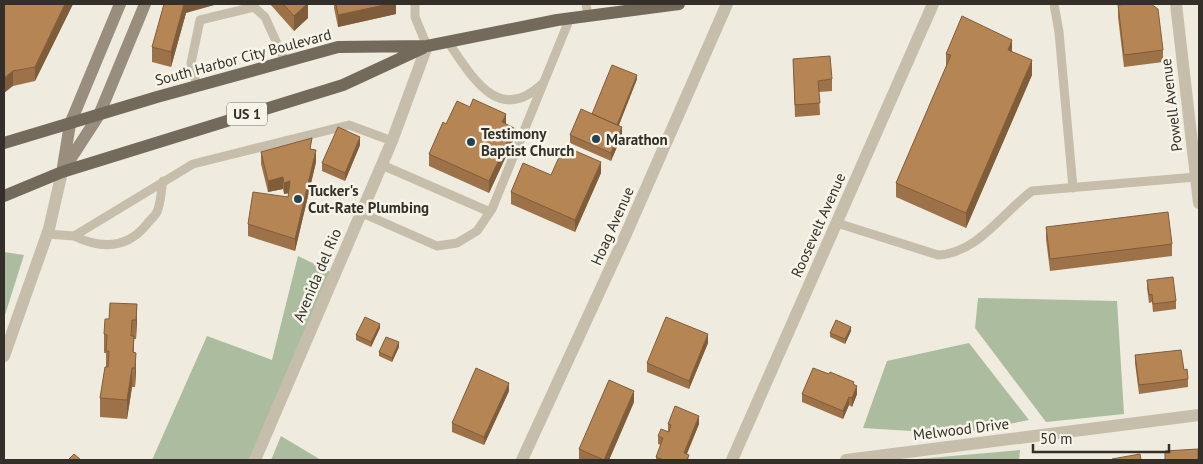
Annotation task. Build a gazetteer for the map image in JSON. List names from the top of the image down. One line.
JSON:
{"streets":{"main road":["South Harbor City Boulevard","US 1"],"street":["Powell Avenue","Roosevelt Avenue","Hoag Avenue","Avenida del Rio","Melwood Drive"]},"crossings":[["South Harbor City Boulevard","US 1"],["South Harbor City Boulevard","Avenida del Rio"]],"places":["Marathon","Testimony Baptist Church","Tucker's Cut-Rate Plumbing"],"scale_bar":"50 m"}
